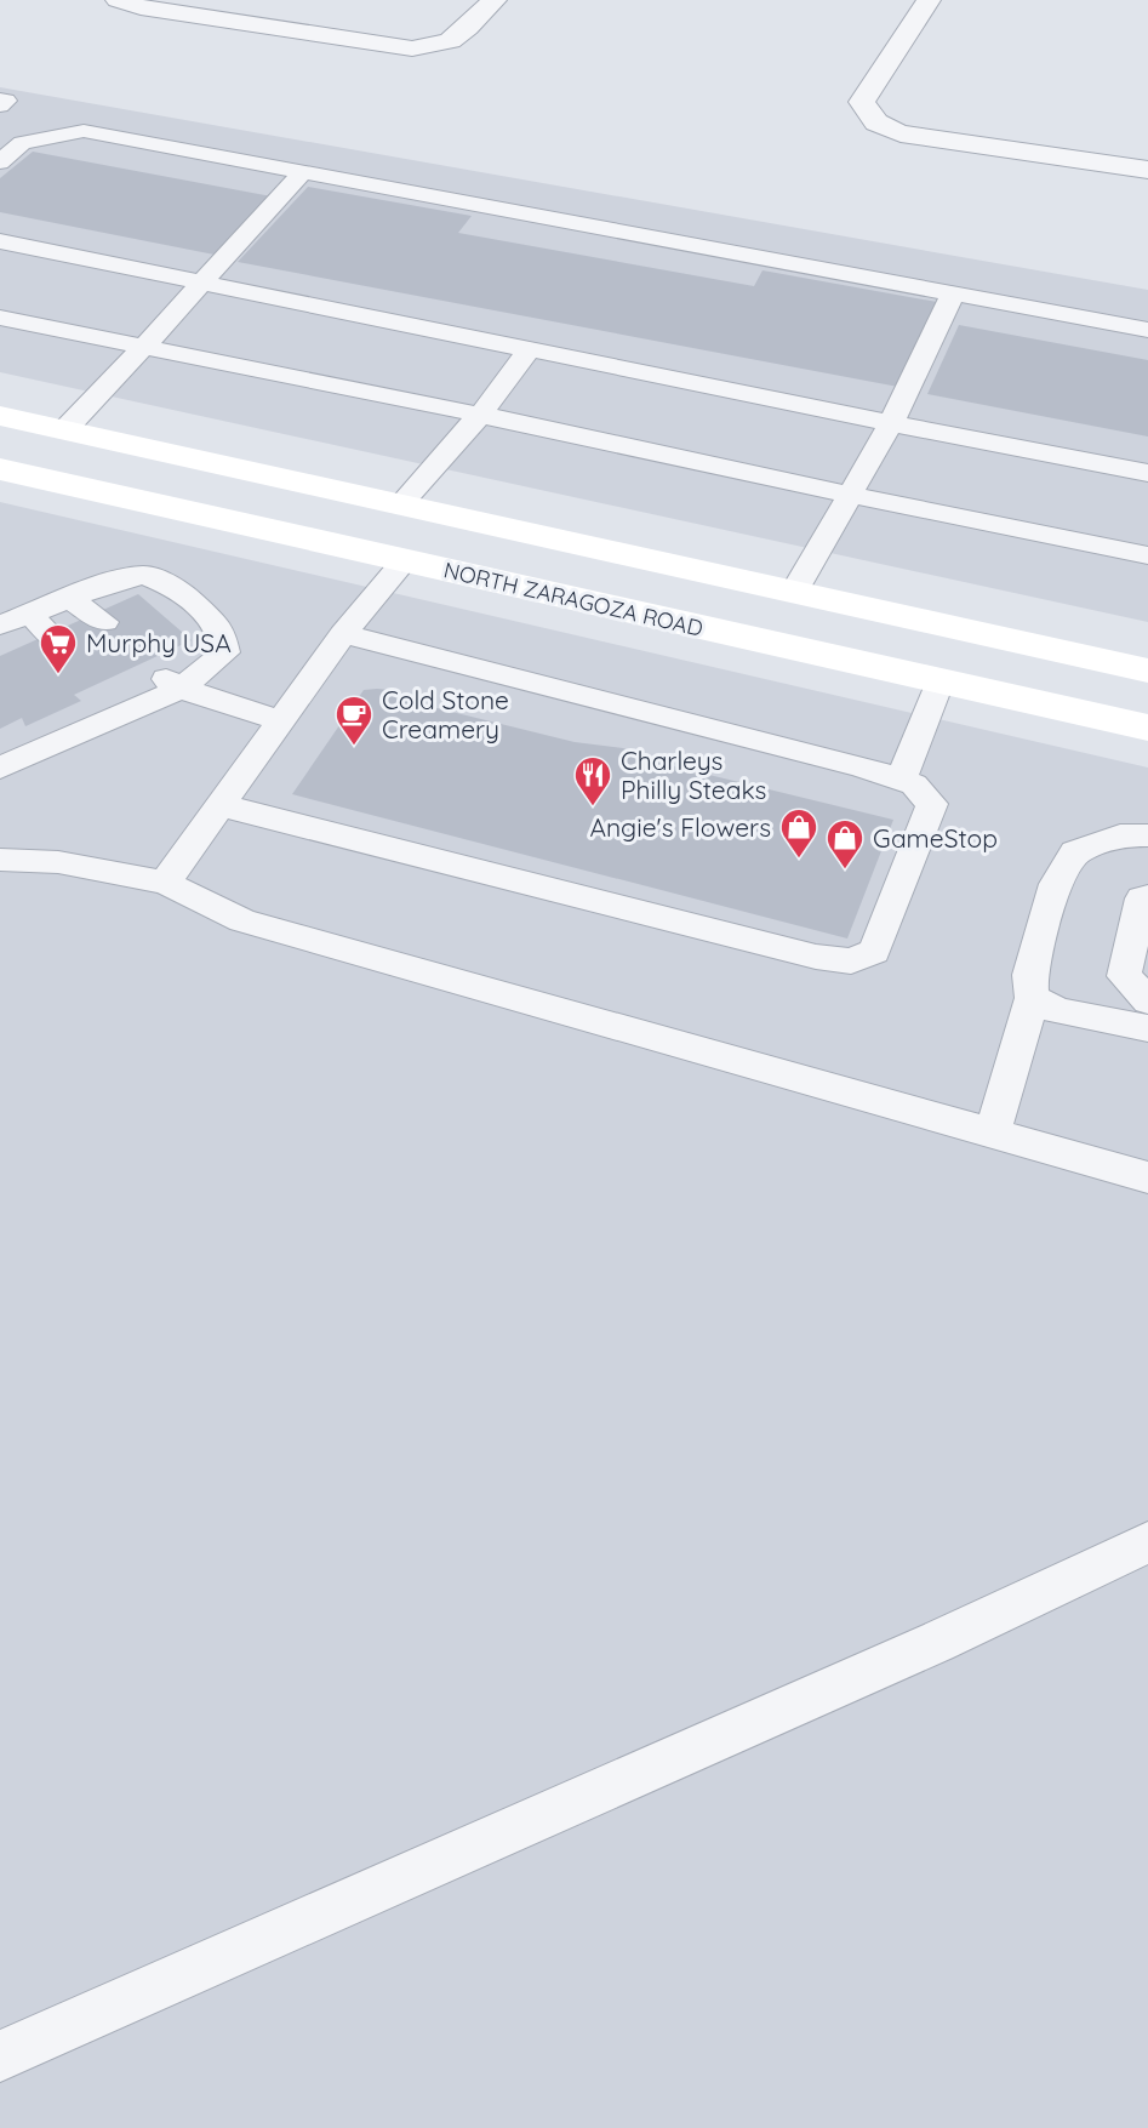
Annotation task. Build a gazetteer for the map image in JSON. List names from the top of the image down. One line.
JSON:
{"streets":{"main road":["NORTH ZARAGOZA ROAD"]},"places":{"supermarket":["Murphy USA"],"cafe":["Cold Stone Creamery"],"restaurant":["Charleys Philly Steaks"],"shop":["Angie's Flowers","GameStop"]}}
